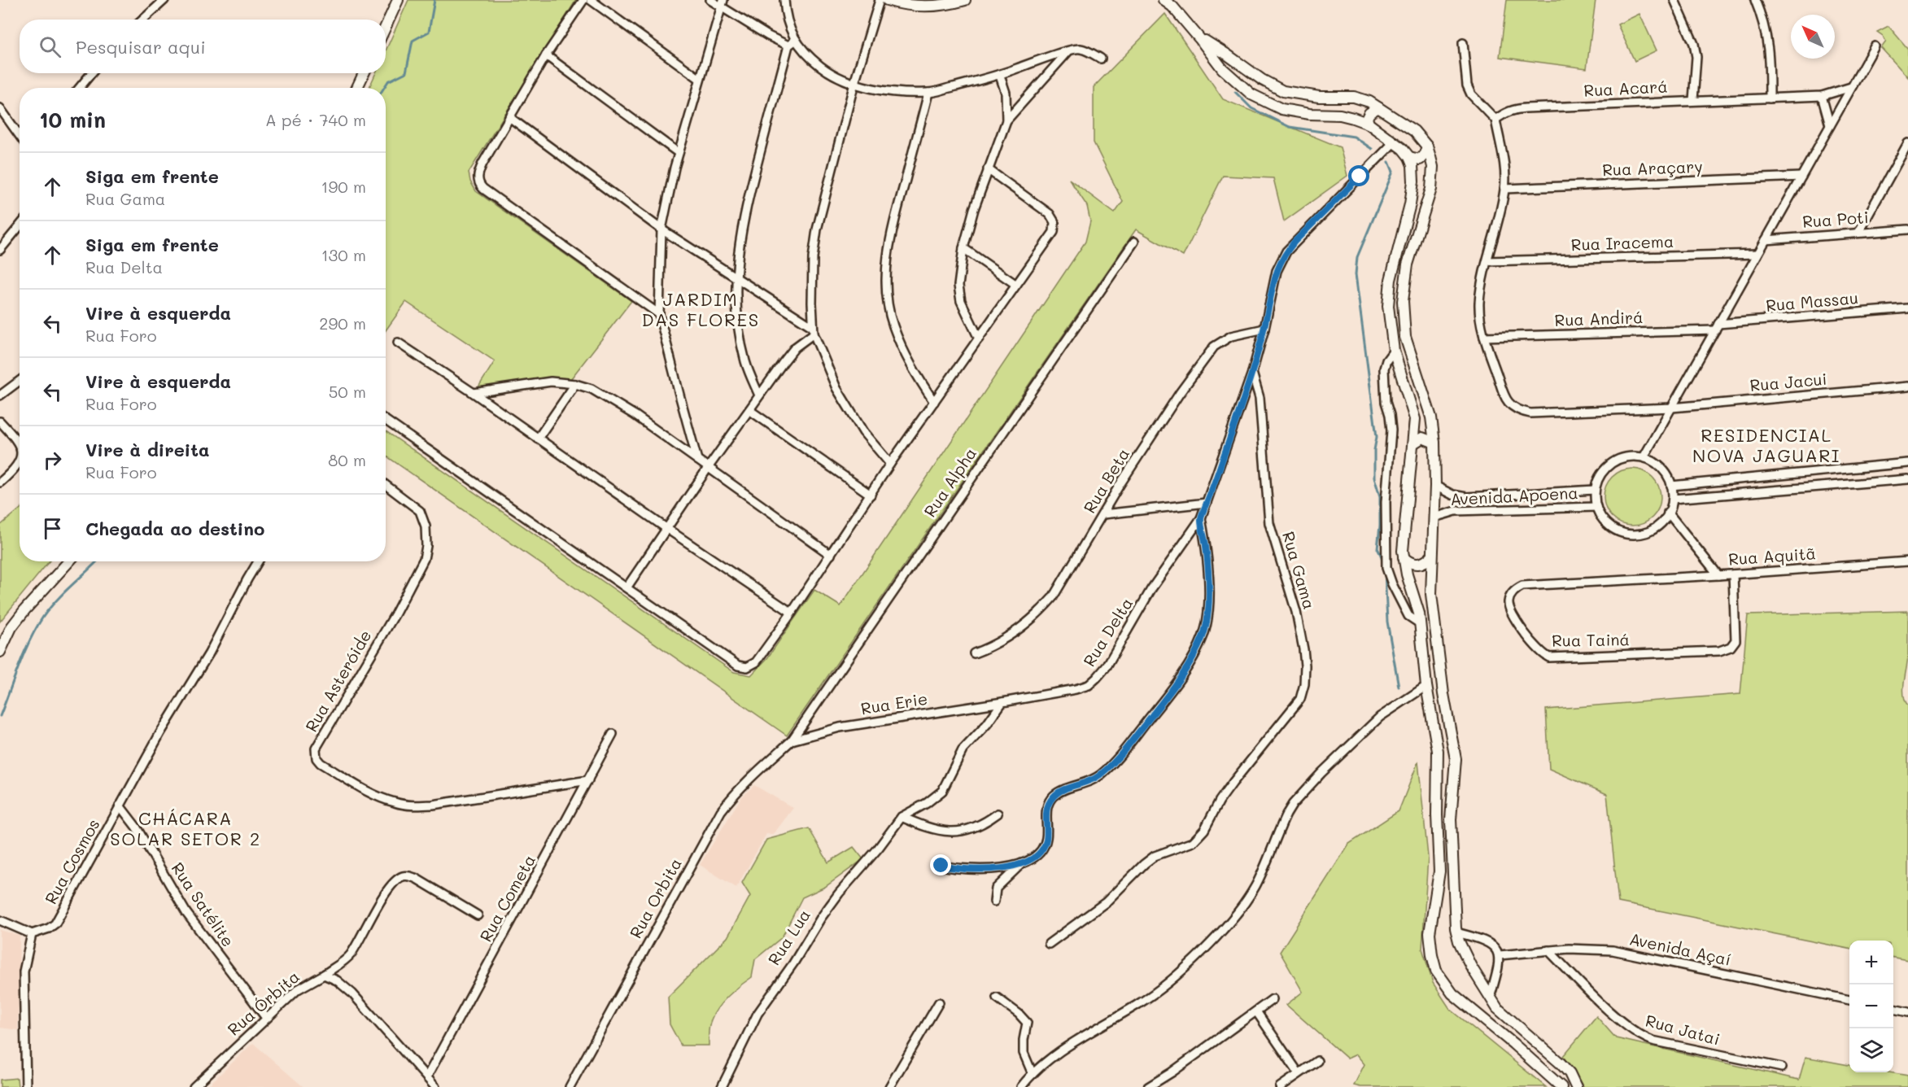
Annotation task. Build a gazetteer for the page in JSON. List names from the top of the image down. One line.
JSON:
{"streets":{"street":["Rua Acará","Rua Araçary","Rua Poti","Rua Iracema","Rua Massau","Rua Andirá","Rua Jacui","Rua Beta","Rua Alpha","Avenida Apoena","Rua Aquitã","Rua Gama","Rua Delta","Rua Tainá","Rua Asteróide","Rua Erie","Rua Cosmos","Rua Cometa","Rua Orbita","Rua Satélite","Rua Lua","Avenida Açaí","Rua Órbita","Rua Jatai"]},"crossings":[["Rua Massau","Rua Andirá"],["Rua Alpha","Rua Erie"],["Rua Alpha","Rua Orbita"],["Avenida Apoena","Rua Aquitã"],["Rua Aquitã","Rua Tainá"],["Rua Gama","Rua Delta"],["Rua Delta","Rua Erie"],["Rua Asteróide","Rua Cometa"],["Rua Erie","Rua Orbita"],["Rua Cosmos","Rua Satélite"],["Rua Cometa","Rua Órbita"],["Rua Satélite","Rua Órbita"],["Avenida Açaí","Rua Jatai"]],"districts":["JARDIM DAS FLORES","RESIDENCIAL NOVA JAGUARI","CHÁCARA SOLAR SETOR 2"],"north":"top left","page":{"search":"Pesquisar aqui","heading":["10 min","A pé · 740 m"],"list":[["Siga em frente","Rua Gama","190 m"],["Siga em frente","Rua Delta","130 m"],["Vire à esquerda","Rua Foro","290 m"],["Vire à esquerda","Rua Foro","50 m"],["Vire à direita","Rua Foro","80 m"],"Chegada ao destino"],"map_buttons":["+","−"]}}
